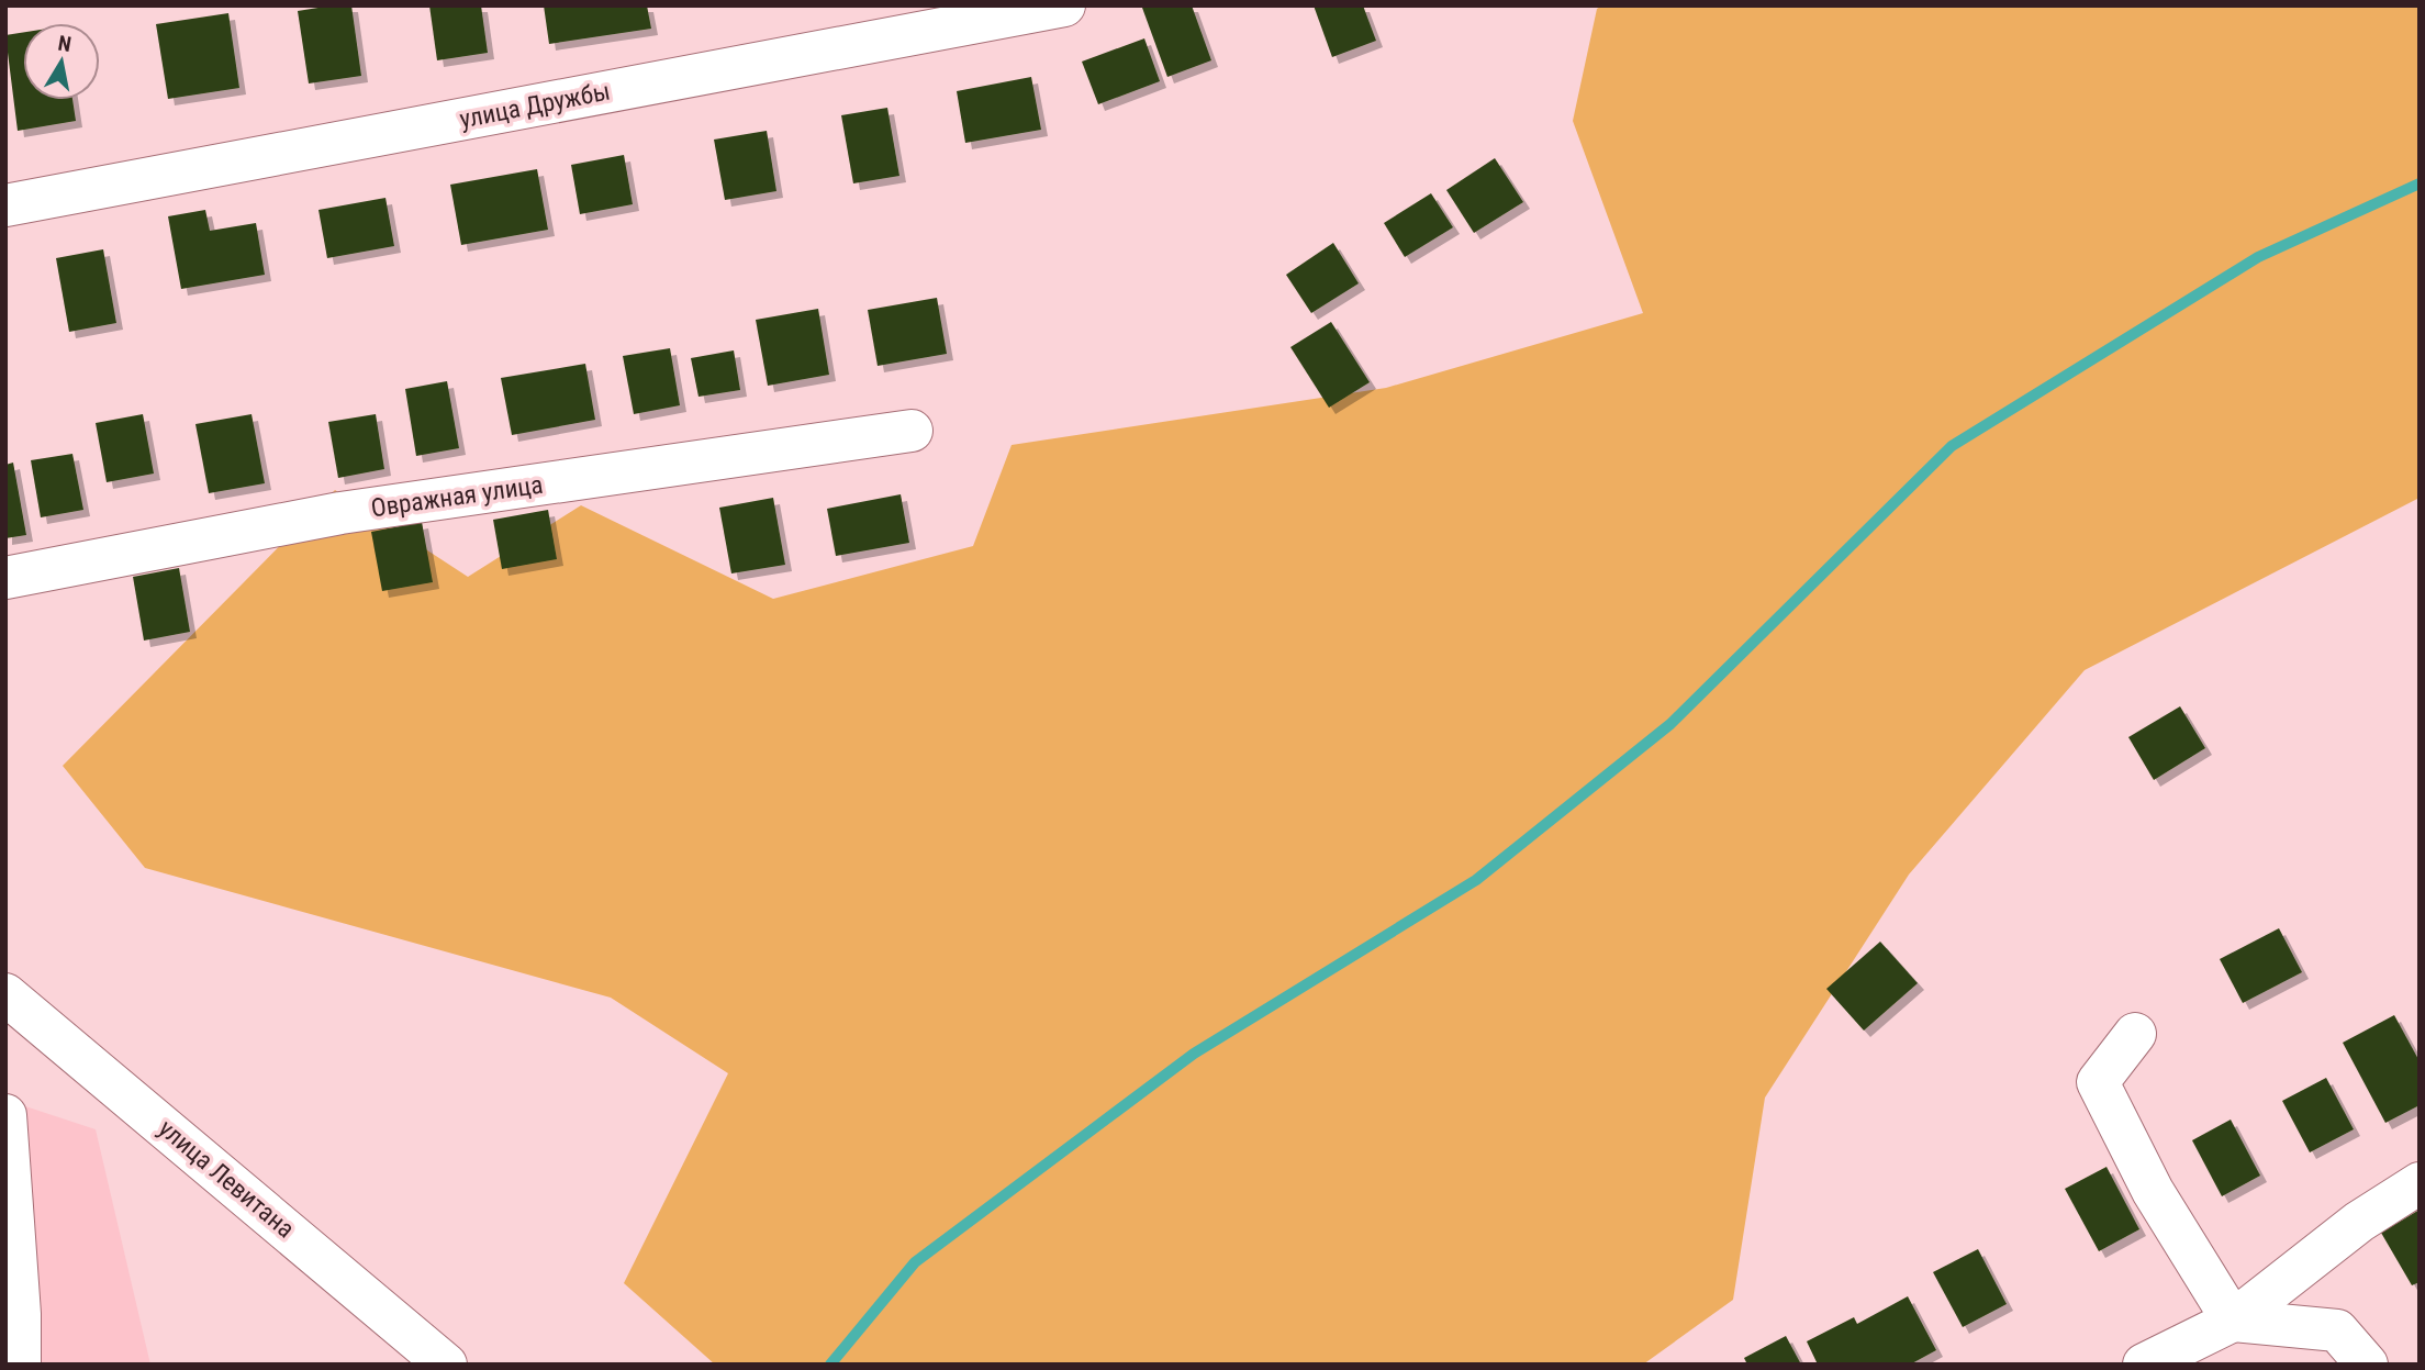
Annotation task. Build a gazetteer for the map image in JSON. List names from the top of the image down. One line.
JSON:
{"streets":{"street":["улица Дружбы","Овражная улица","улица Левитана"]},"north":"top"}
